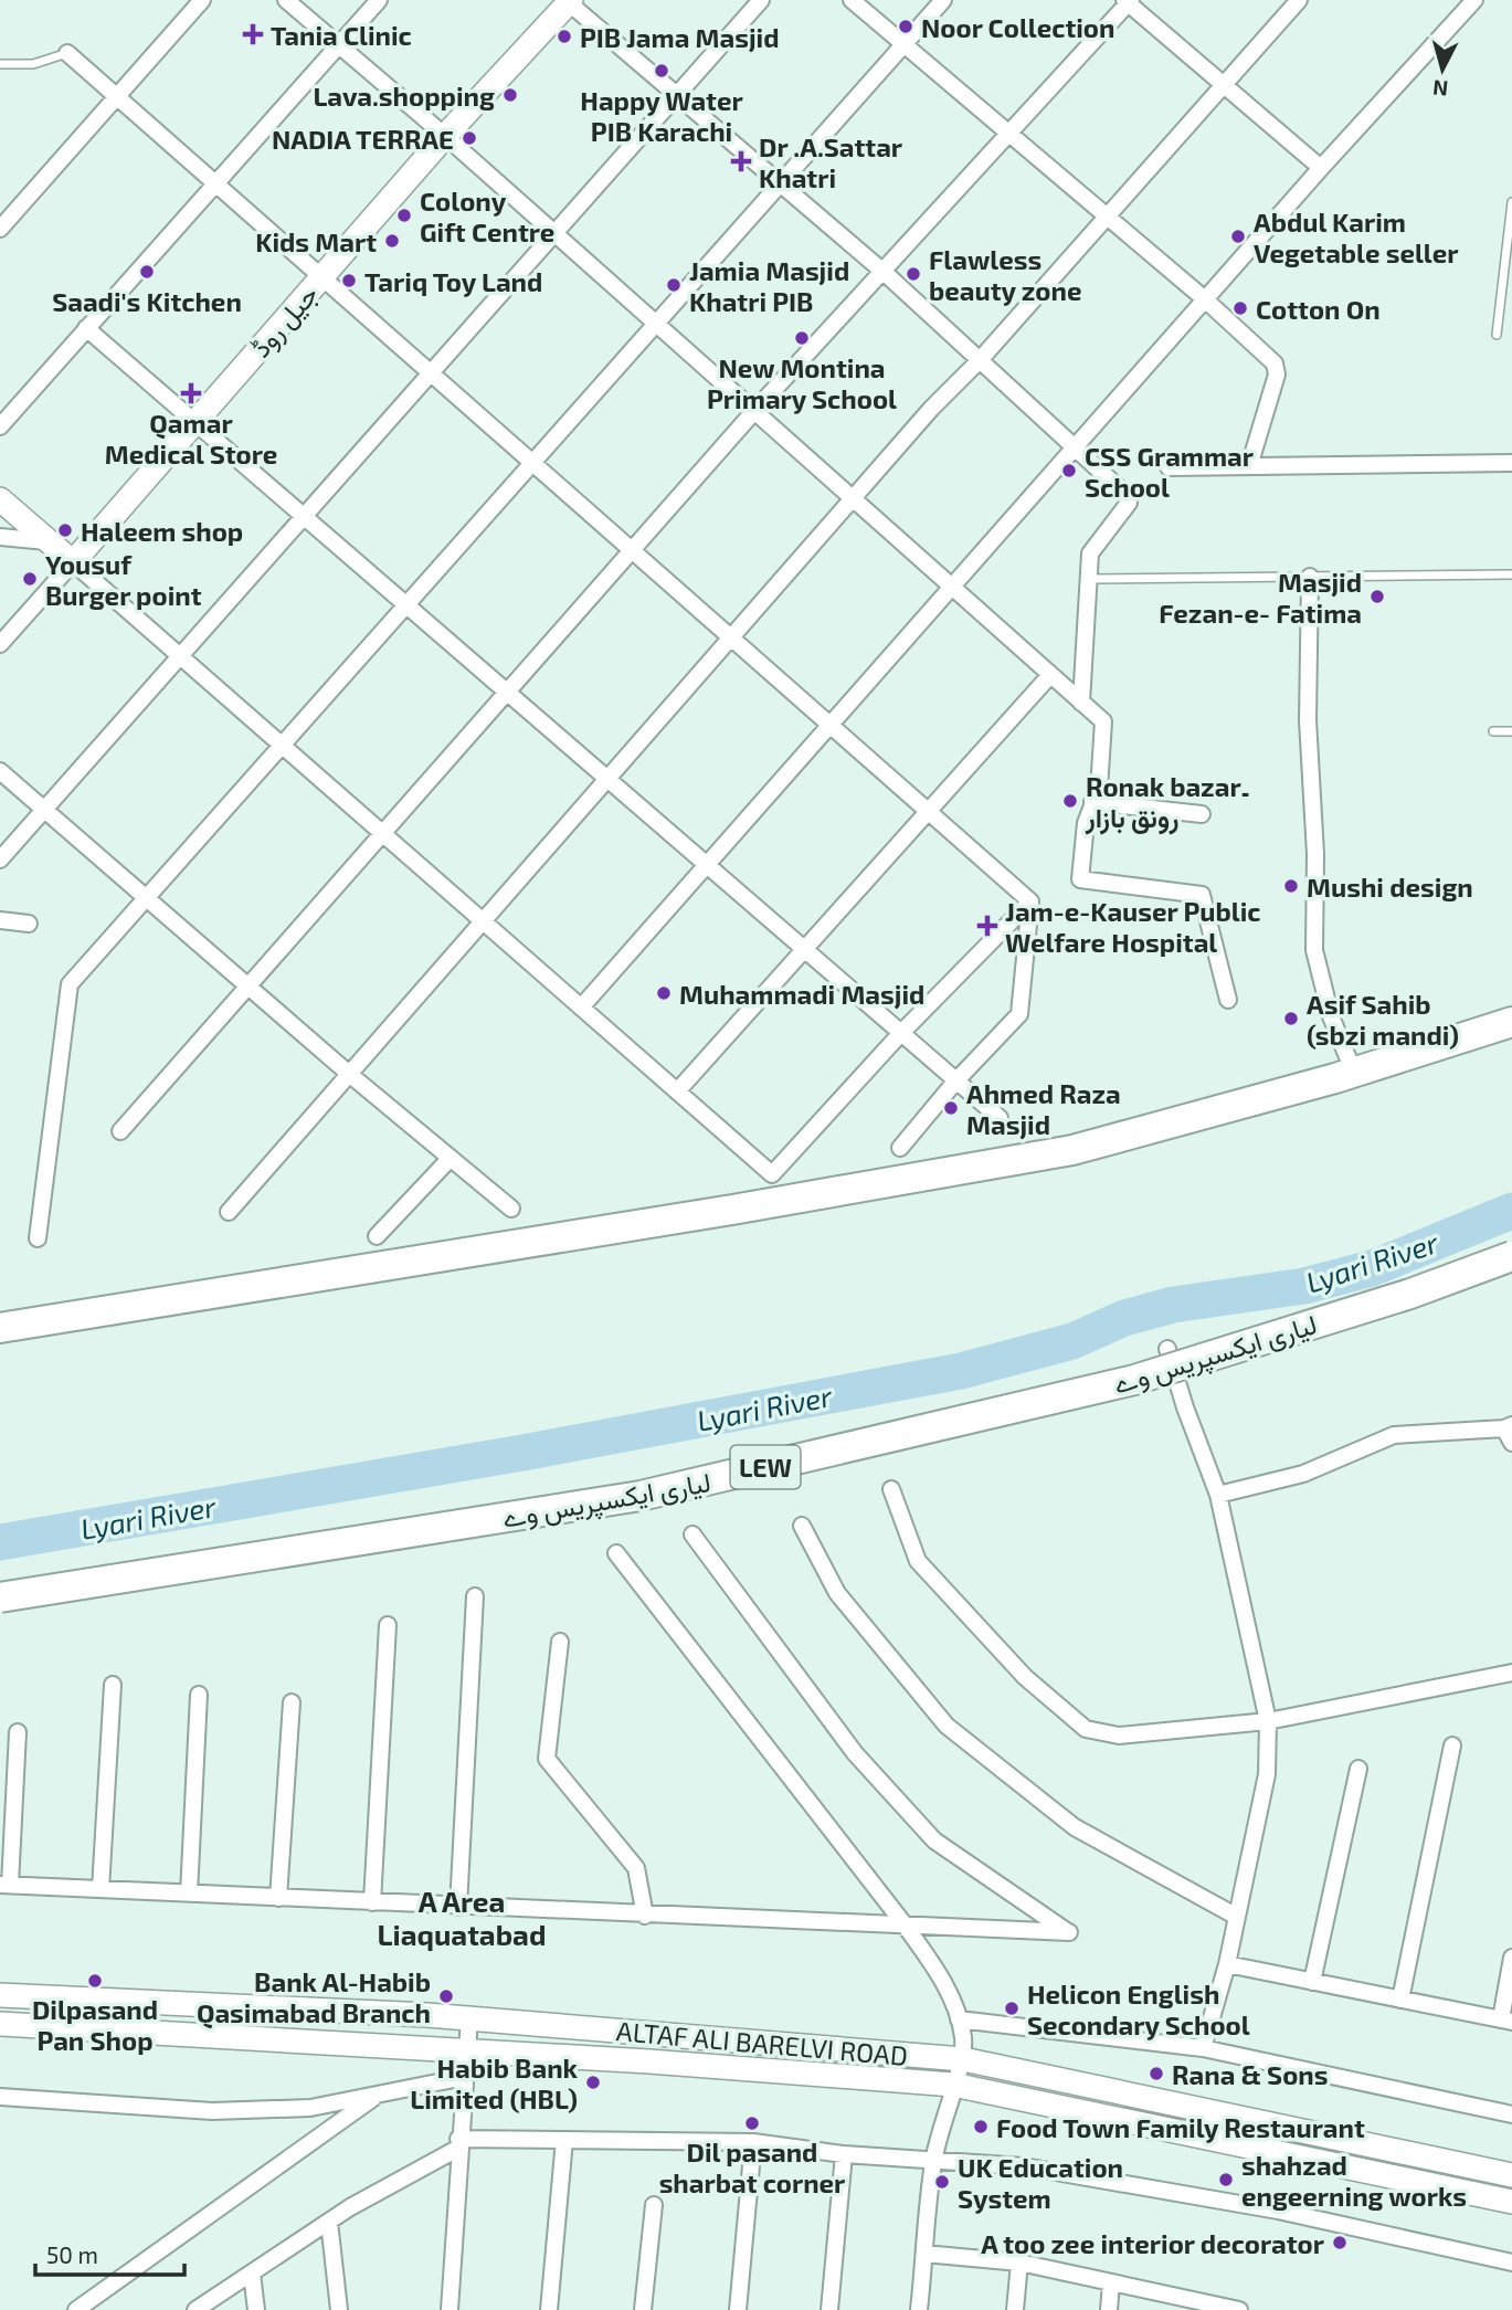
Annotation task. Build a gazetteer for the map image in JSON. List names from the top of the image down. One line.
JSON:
{"streets":{"highway":["لیاری ایکسپریس وے","LEW"],"main road":["جیل روڈ","ALTAF ALI BARELVI ROAD"]},"districts":["A Area Liaquatabad"],"water":["Lyari River"],"places":{"other":["Noor Collection","PIB Jama Masjid","Happy Water PIB Karachi","Lava.shopping","NADIA TERRAE","Colony Gift Centre","Abdul Karim Vegetable seller","Kids Mart","Saadi's Kitchen","Flawless beauty zone","Tariq Toy Land","Jamia Masjid Khatri PIB","Cotton On","New Montina Primary School","CSS Grammar School","Haleem shop","Yousuf Burger point","Masjid Fezan-e- Fatima","Ronak bazar۔ رونق بازار","Mushi design","Muhammadi Masjid","Asif Sahib (sbzi mandi)","Ahmed Raza Masjid","Dilpasand Pan Shop","Bank Al-Habib Qasimabad Branch","Helicon English Secondary School","Rana & Sons","Habib Bank Limited (HBL)","Dil pasand sharbat corner","Food Town Family Restaurant","shahzad engeerning works","UK Education System","A too zee interior decorator"],"health":["Tania Clinic","Dr .A.Sattar Khatri","Qamar Medical Store","Jam-e-Kauser Public Welfare Hospital"]},"scale_bar":"50 m","north":"bottom"}
